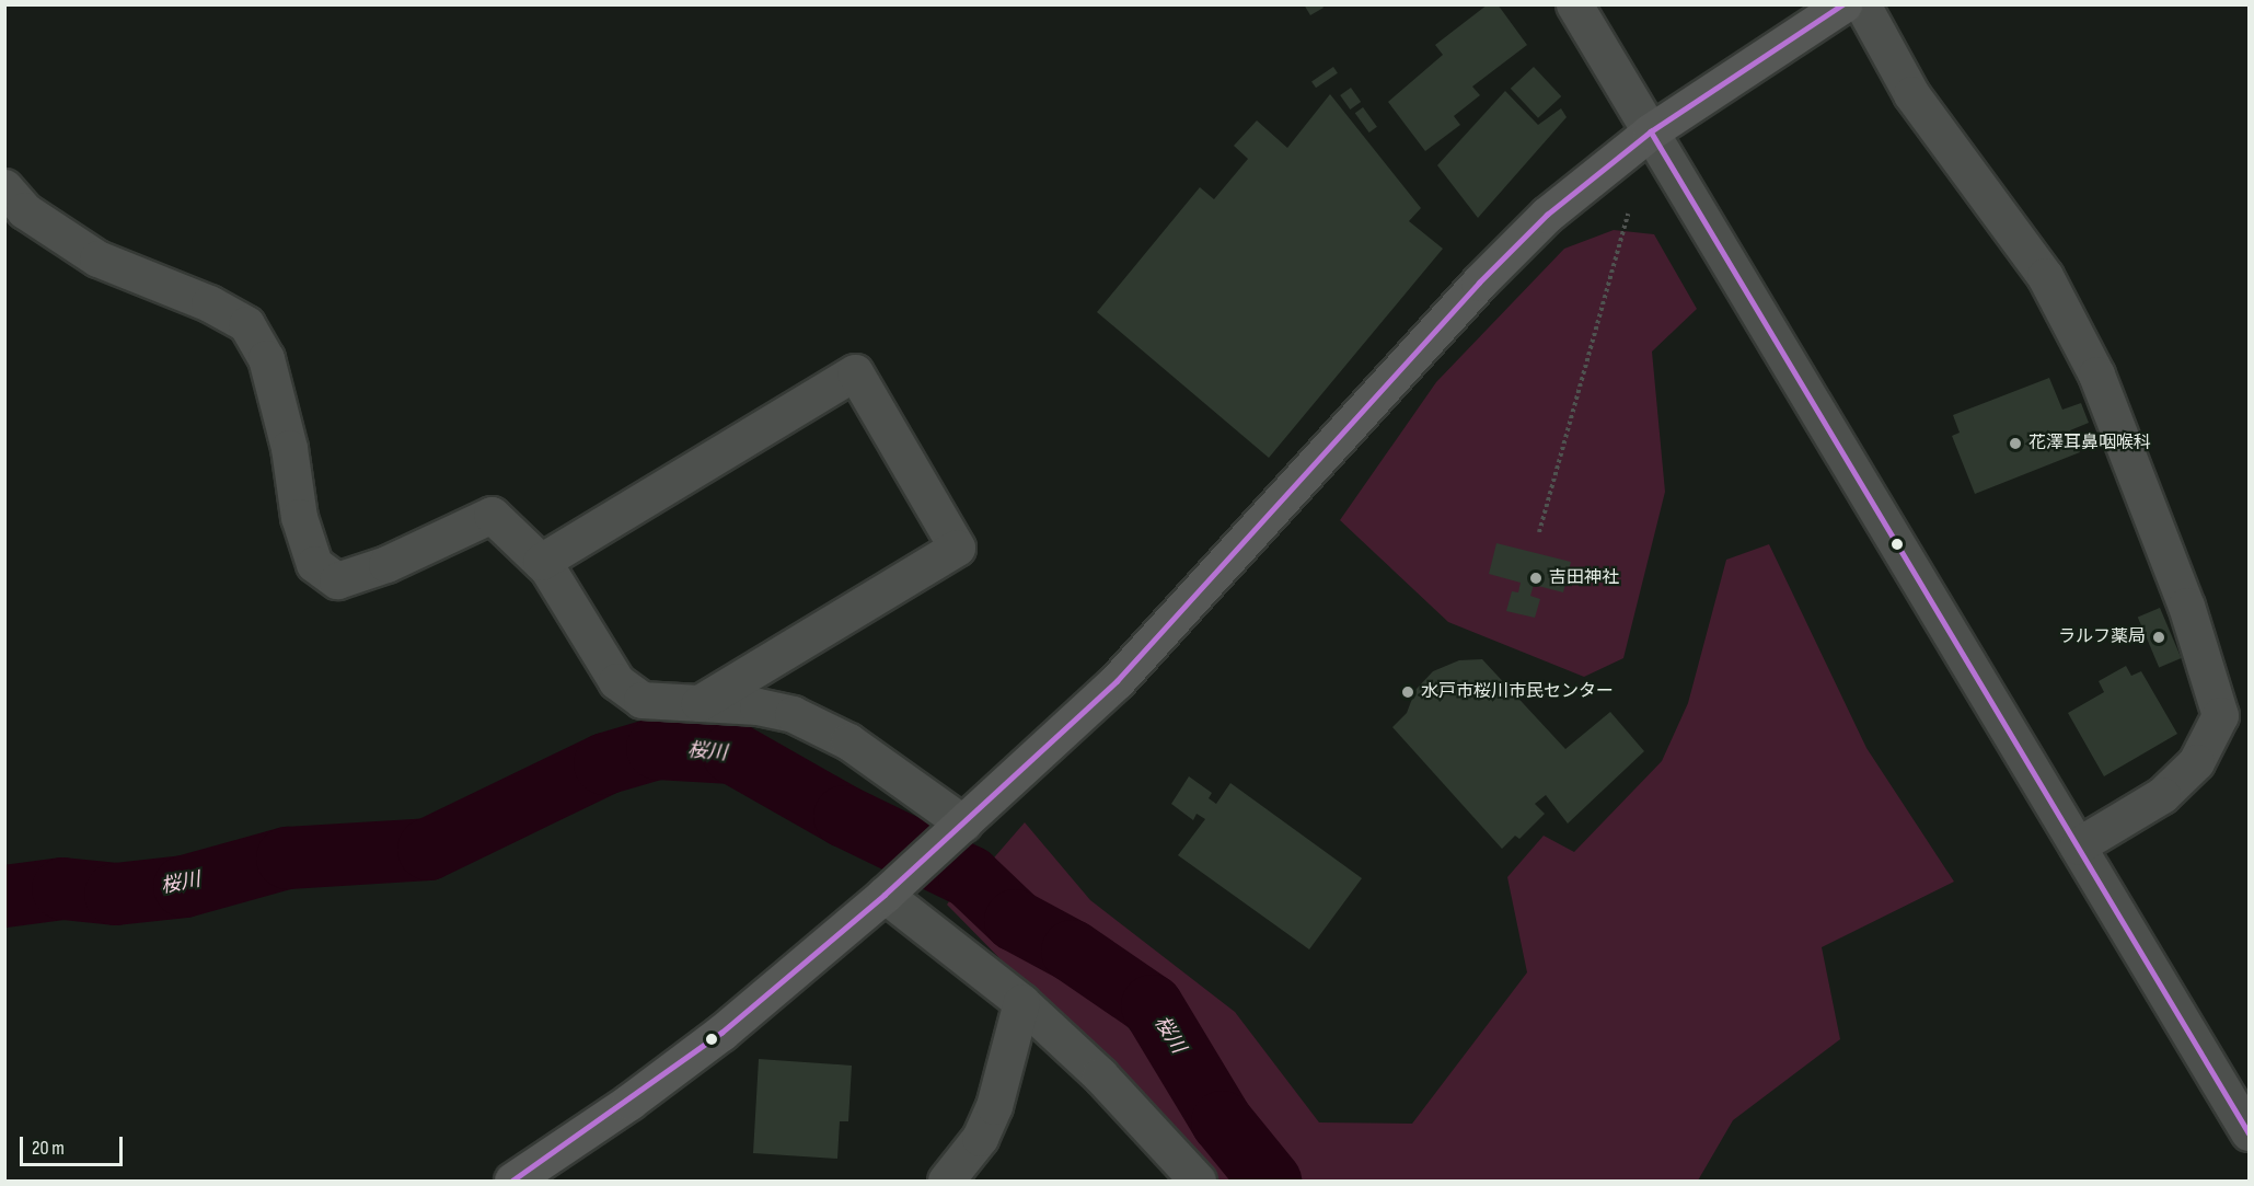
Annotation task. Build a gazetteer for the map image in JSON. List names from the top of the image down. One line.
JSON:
{"water":["桜川"],"places":["花澤耳鼻咽喉科","吉田神社","ラルフ薬局","水戸市桜川市民センター"],"scale_bar":"20 m"}
